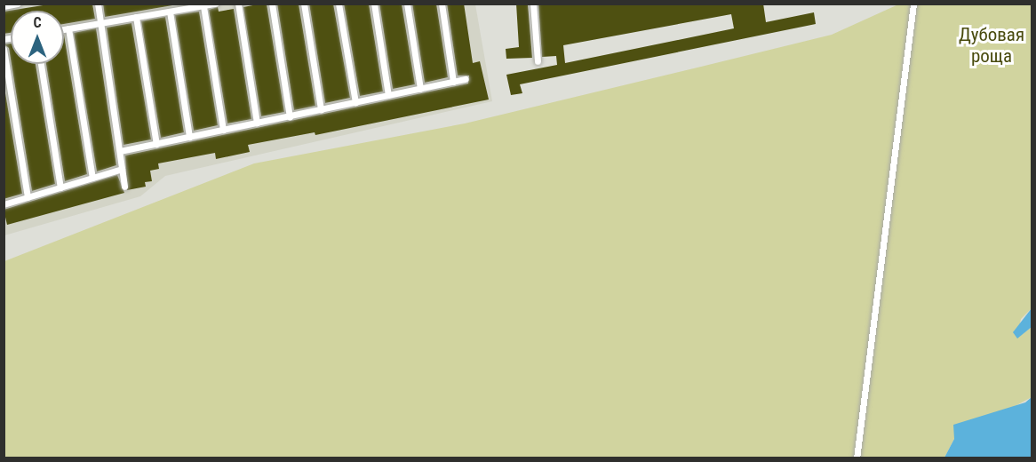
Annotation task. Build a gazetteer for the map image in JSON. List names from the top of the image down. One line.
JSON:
{"parks":["Дубовая роща"],"north":"top"}
